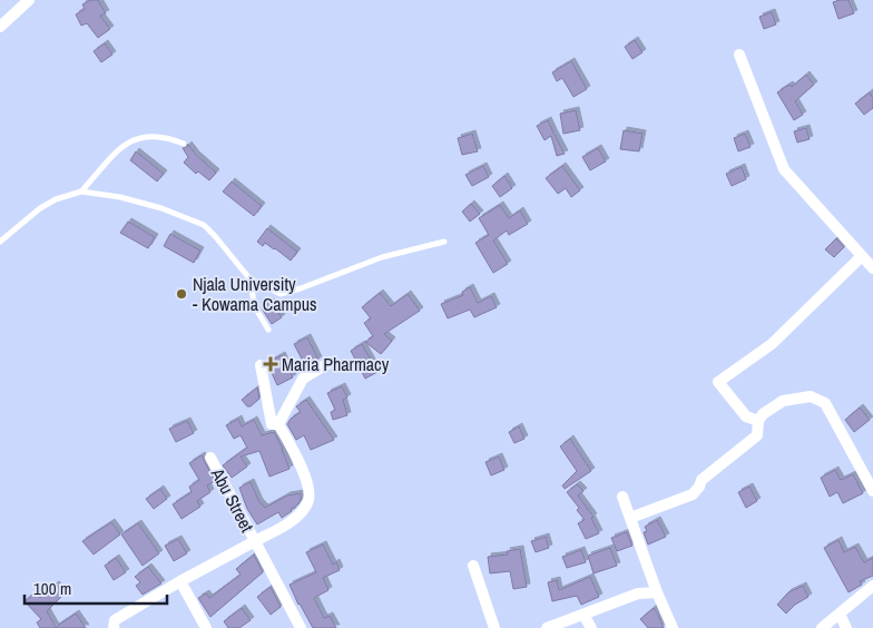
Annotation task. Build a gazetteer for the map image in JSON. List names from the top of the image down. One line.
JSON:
{"streets":{"street":["Abu Street"]},"places":{"other":["Njala University - Kowama Campus"],"health":["Maria Pharmacy"]},"scale_bar":"100 m"}
